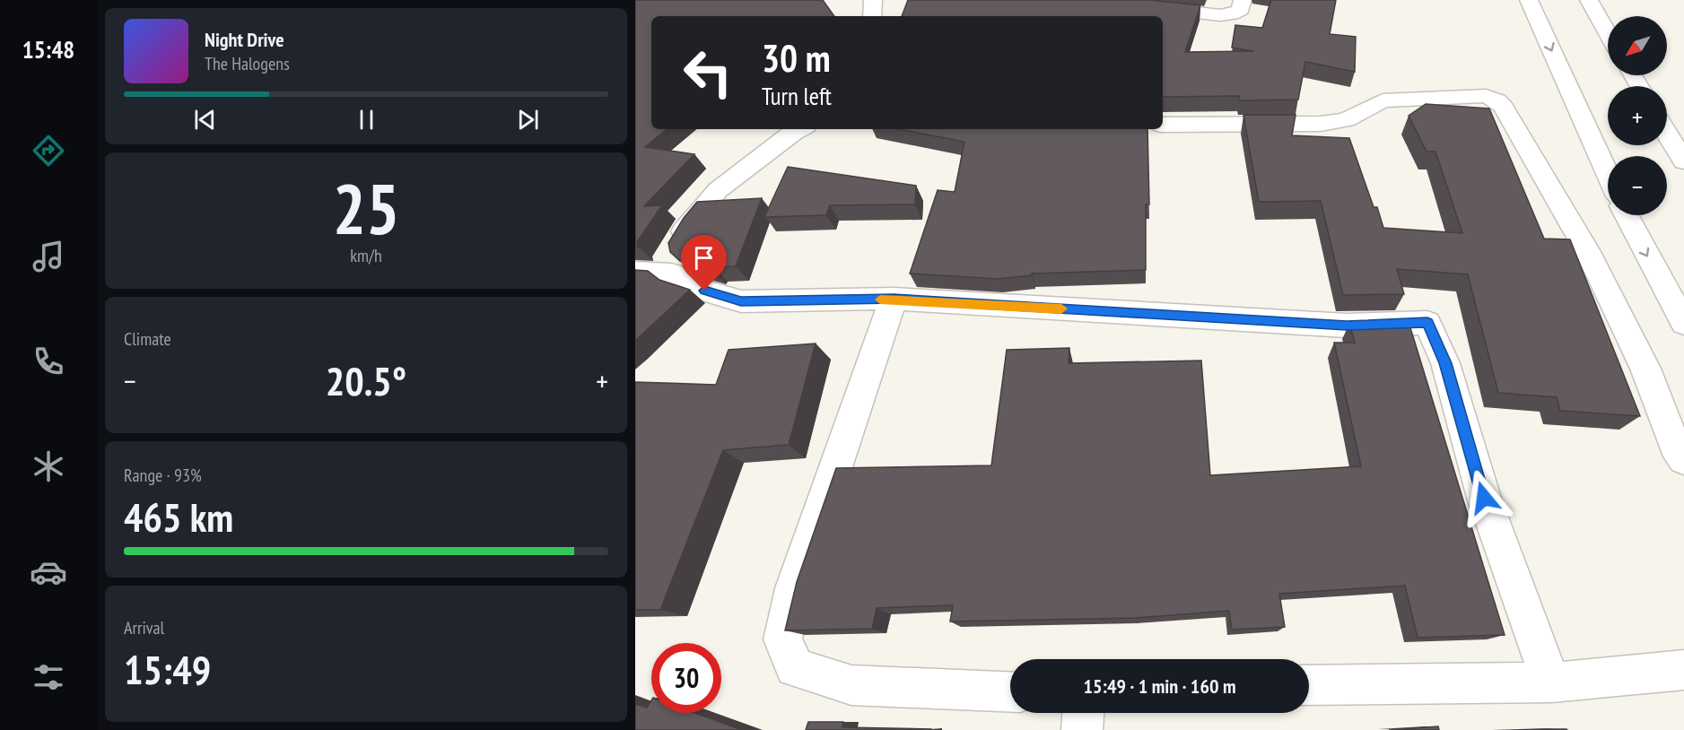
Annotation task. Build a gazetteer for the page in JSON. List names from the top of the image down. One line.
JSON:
{"north":"bottom left","page":{"tabs":"15:48","map_buttons":["+","−"],"turn":["30 m","Turn left"],"song":["Night Drive","The Halogens"],"tile":[["25","km/h"],"Climate",["Range · 93%","465 km"],["Arrival","15:49"]],"heat":["−","20.5°","+"],"limit":"30","trip":"15:49 · 1 min · 160 m"}}
